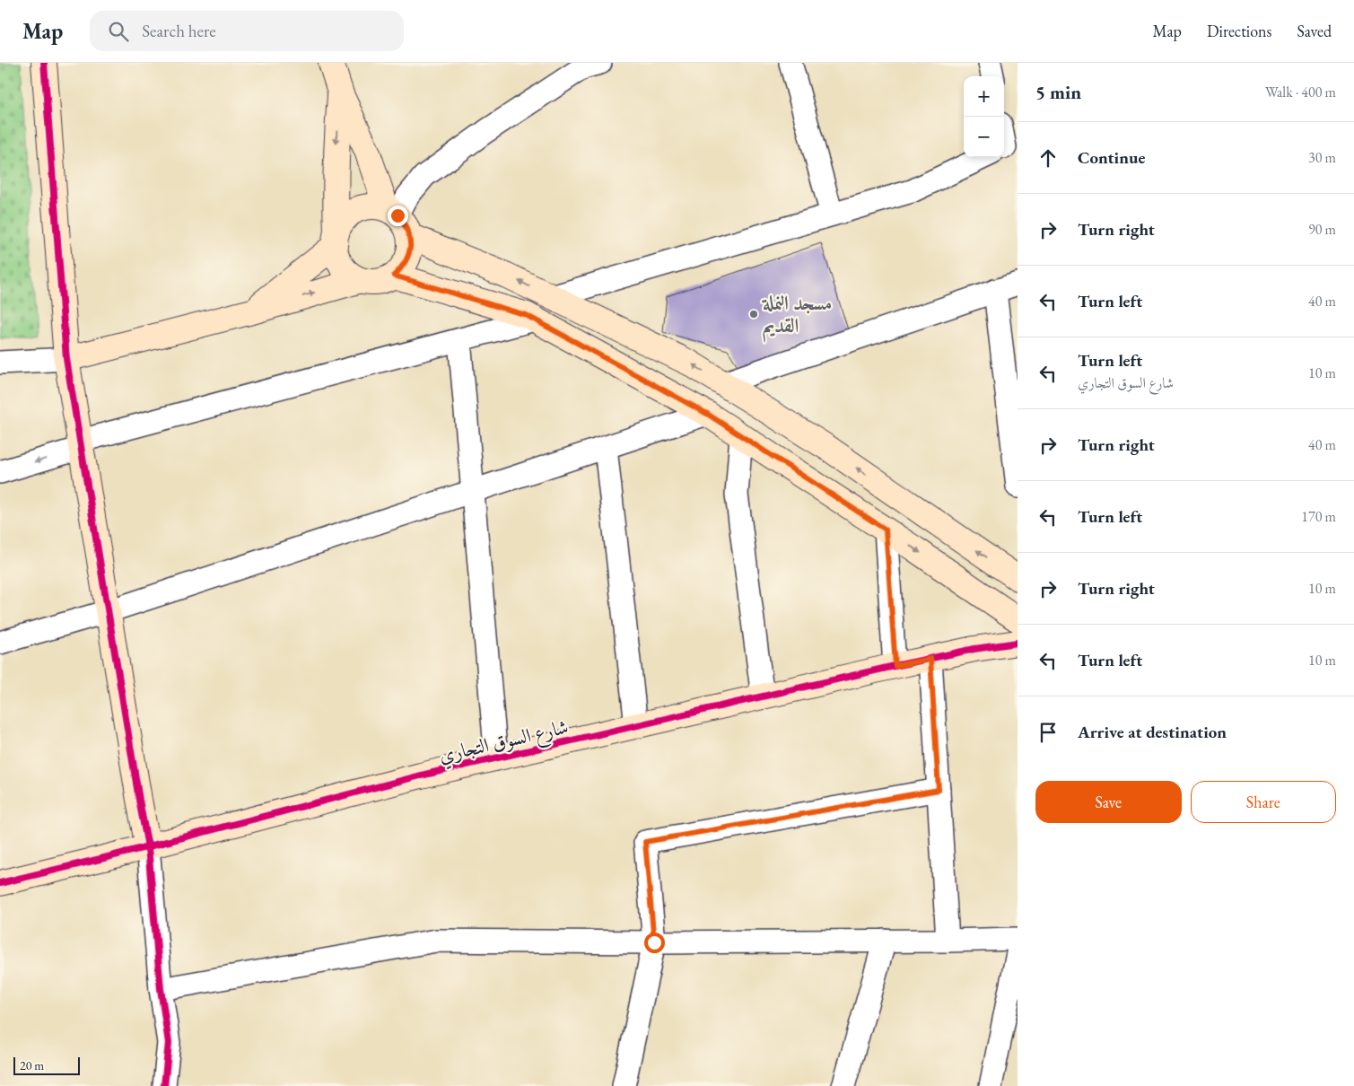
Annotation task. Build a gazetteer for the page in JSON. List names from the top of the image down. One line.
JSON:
{"streets":{"street":["شارع السوق التجاري"]},"places":["مسجد النملة القديم"],"scale_bar":"20 m","page":{"header":"Map","search":"Search here","nav":["Map","Directions","Saved"],"heading":["5 min","Walk · 400 m"],"map_buttons":["+","−"],"list":[["Continue","30 m"],["Turn right","90 m"],["Turn left","40 m"],["Turn left","شارع السوق التجاري","10 m"],["Turn right","40 m"],["Turn left","170 m"],["Turn right","10 m"],["Turn left","10 m"],"Arrive at destination"],"buttons":["Save","Share"],"scale":"20 m"}}
